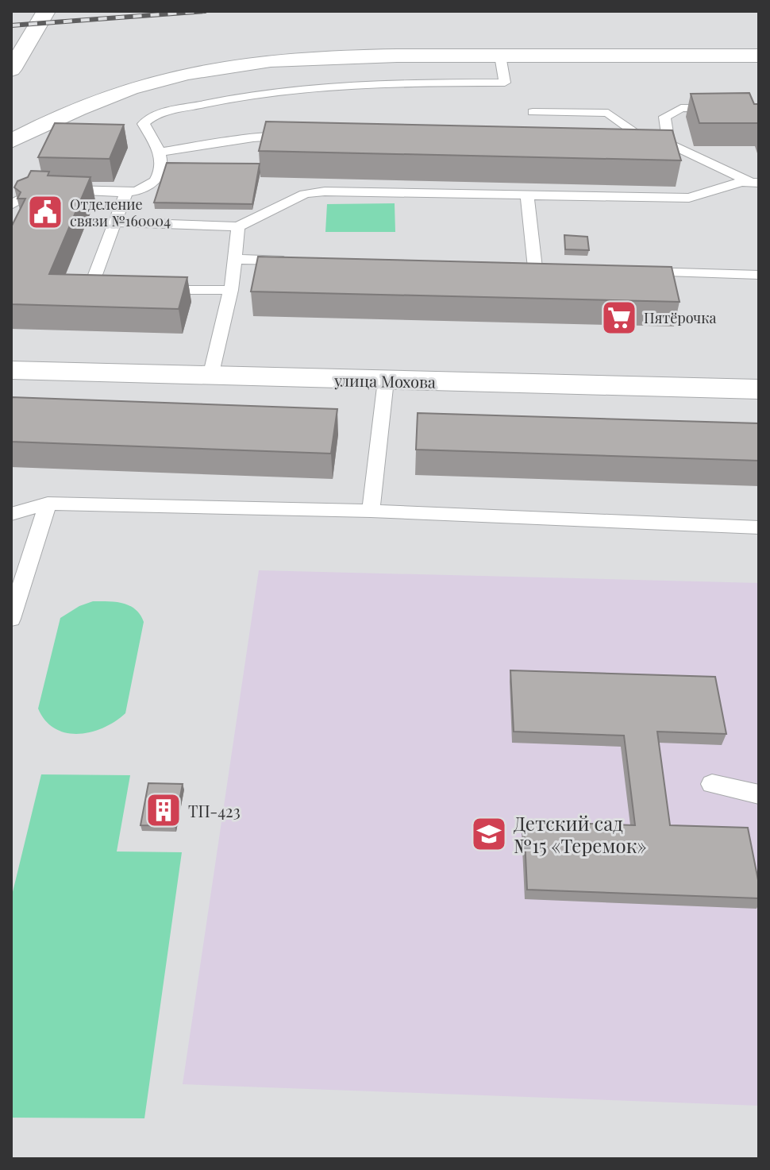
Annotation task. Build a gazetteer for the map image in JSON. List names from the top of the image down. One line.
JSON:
{"streets":{"main road":["улица Мохова"]},"places":{"public building":["Отделение связи №160004"],"supermarket":["Пятёрочка"],"building":["ТП-423"],"school or university":["Детский сад №15 «Теремок»"]}}
